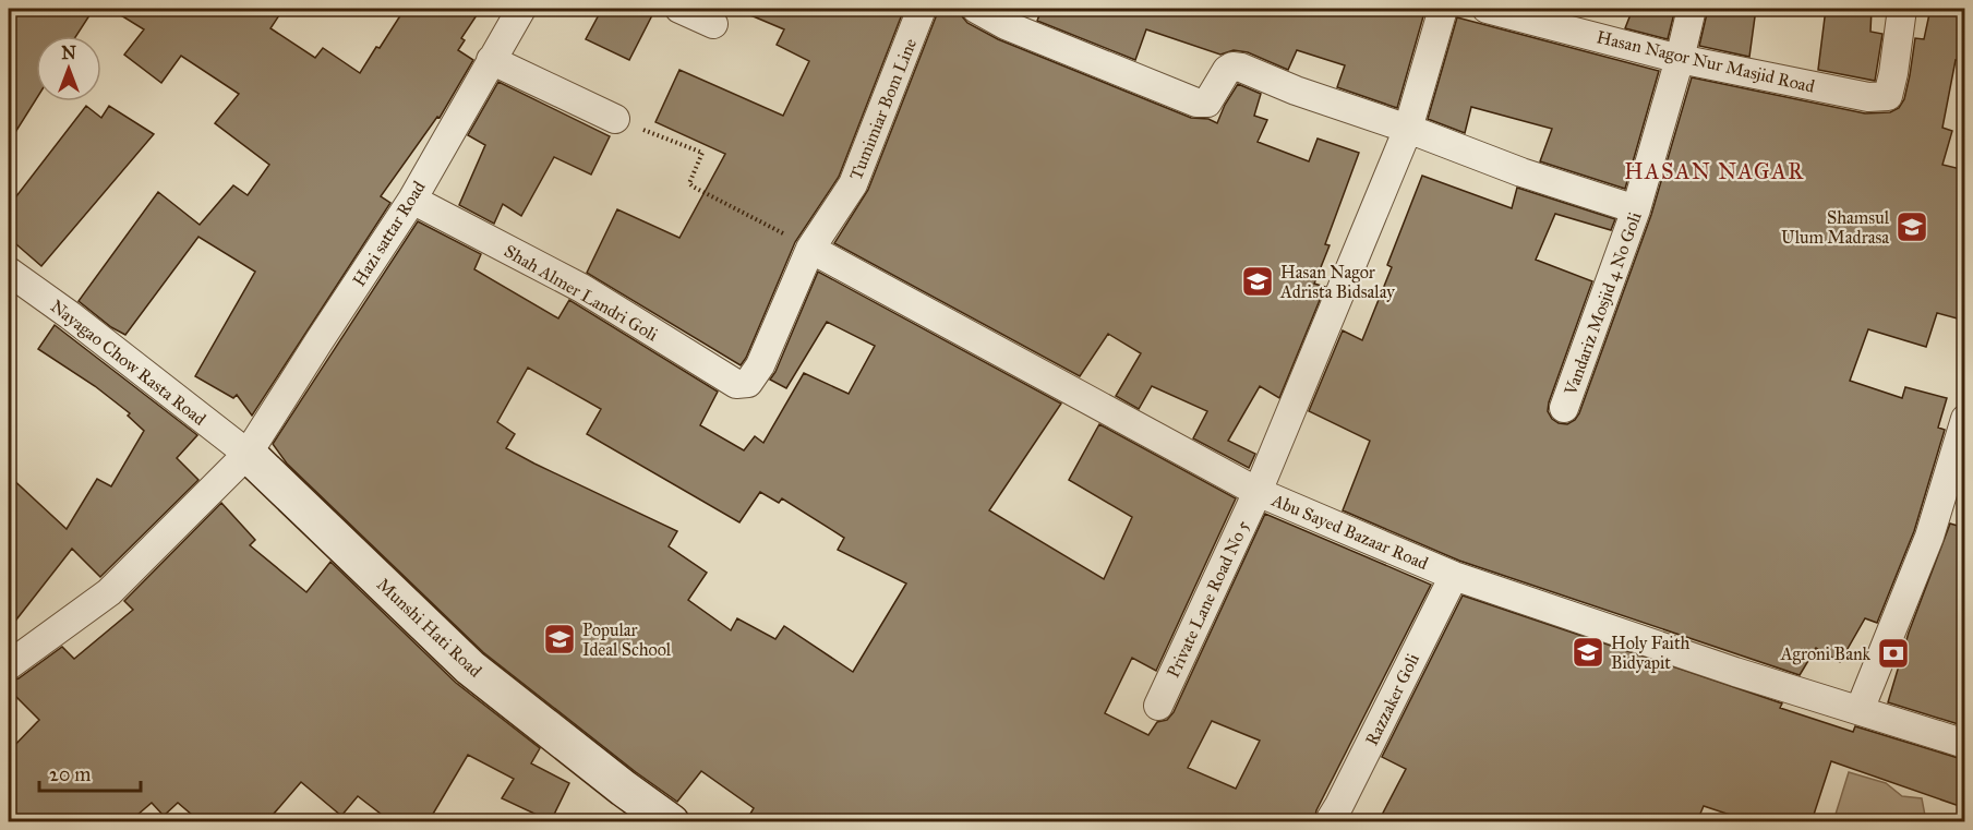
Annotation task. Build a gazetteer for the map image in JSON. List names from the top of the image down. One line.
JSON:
{"streets":{"street":["Hasan Nagor Nur Masjid Road","Tumimiar Bom Line","Hazi sattar Road","Shah Almer Landri Goli","Vandariz Mosjid 4 No Goli","Nayagao Chow Rasta Road","Abu Sayed Bazaar Road","Private Lane Road No 5","Munshi Hati Road","Razzaker Goli"]},"crossings":[["Hasan Nagor Nur Masjid Road","Vandariz Mosjid 4 No Goli"],["Tumimiar Bom Line","Shah Almer Landri Goli"],["Hazi sattar Road","Shah Almer Landri Goli"],["Hazi sattar Road","Nayagao Chow Rasta Road"],["Hazi sattar Road","Munshi Hati Road"],["Nayagao Chow Rasta Road","Munshi Hati Road"],["Abu Sayed Bazaar Road","Private Lane Road No 5"],["Abu Sayed Bazaar Road","Razzaker Goli"]],"districts":["HASAN NAGAR"],"places":{"school or university":["Shamsul Ulum Madrasa","Hasan Nagor Adrista Bidsalay","Popular Ideal School","Holy Faith Bidyapit"],"bank":["Agroni Bank"]},"scale_bar":"20 m","north":"top"}
